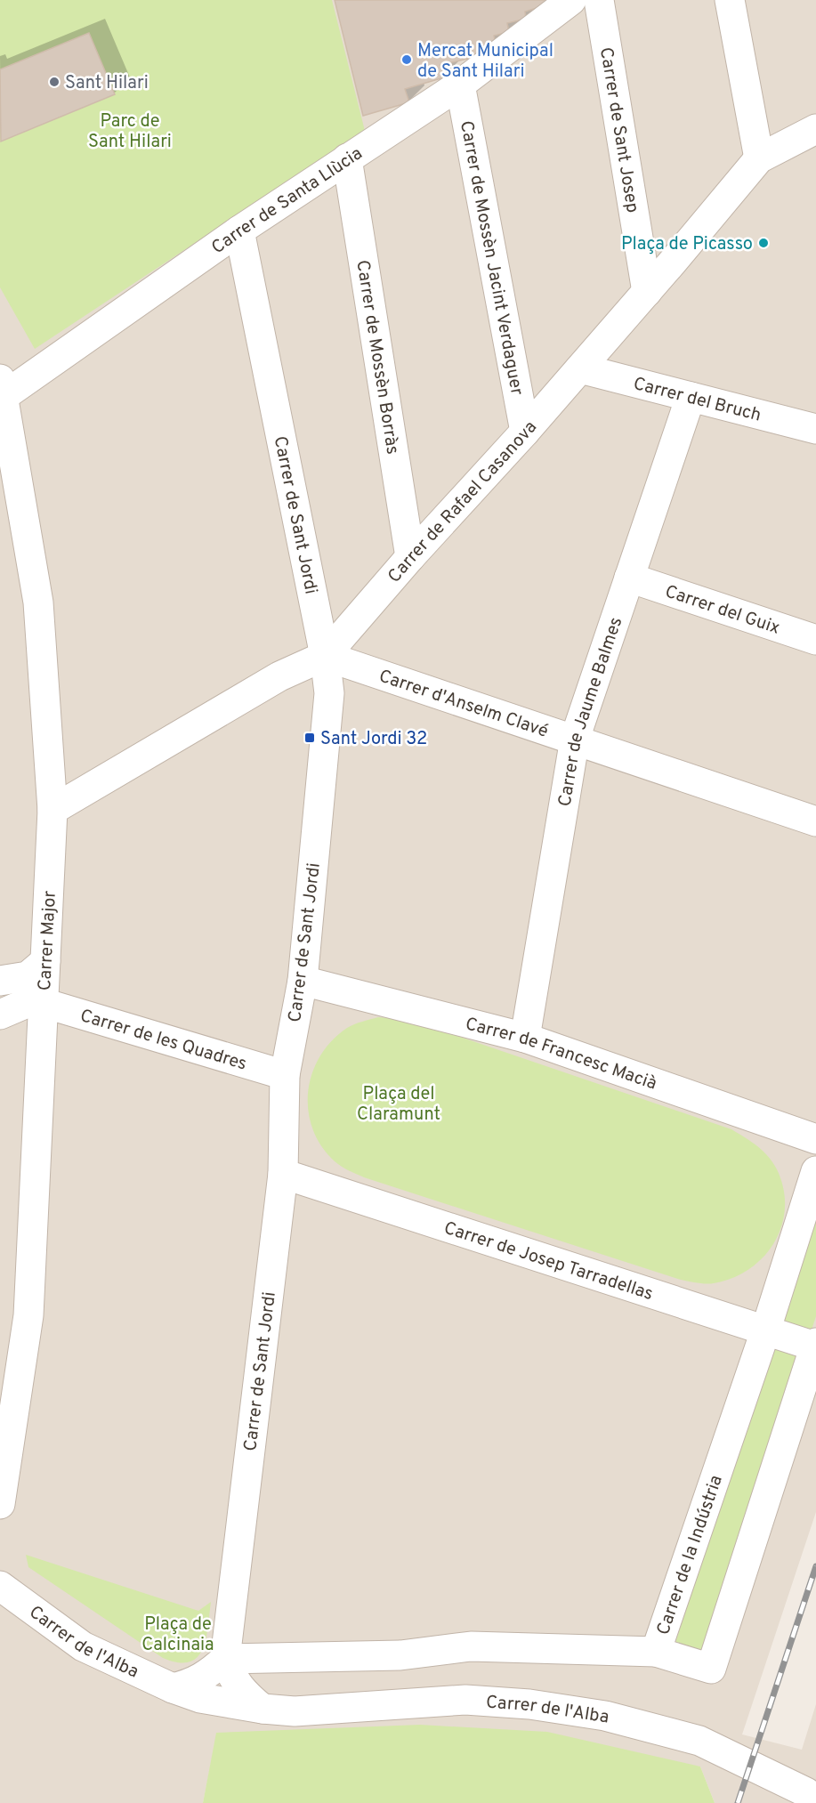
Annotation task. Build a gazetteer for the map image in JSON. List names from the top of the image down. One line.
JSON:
{"streets":{"street":["Carrer de Sant Josep","Carrer de Santa Llùcia","Carrer de Mossèn Jacint Verdaguer","Carrer de Mossèn Borràs","Carrer del Bruch","Carrer de Rafael Casanova","Carrer de Sant Jordi","Carrer del Guix","Carrer d'Anselm Clavé","Carrer de Jaume Balmes","Carrer Major","Carrer de les Quadres","Carrer de Francesc Macià","Carrer de Josep Tarradellas","Carrer de la Indústria","Carrer de l'Alba"]},"crossings":[["Carrer de Sant Josep","Carrer de Rafael Casanova"],["Carrer de Santa Llùcia","Carrer de Mossèn Jacint Verdaguer"],["Carrer de Santa Llùcia","Carrer de Mossèn Borràs"],["Carrer de Santa Llùcia","Carrer de Sant Jordi"],["Carrer de Santa Llùcia","Carrer Major"],["Carrer de Mossèn Jacint Verdaguer","Carrer de Rafael Casanova"],["Carrer de Mossèn Borràs","Carrer de Rafael Casanova"],["Carrer del Bruch","Carrer de Rafael Casanova"],["Carrer del Bruch","Carrer de Jaume Balmes"],["Carrer de Rafael Casanova","Carrer de Sant Jordi"],["Carrer de Rafael Casanova","Carrer d'Anselm Clavé"],["Carrer de Rafael Casanova","Carrer Major"],["Carrer de Sant Jordi","Carrer d'Anselm Clavé"],["Carrer de Sant Jordi","Carrer de les Quadres"],["Carrer de Sant Jordi","Carrer de Francesc Macià"],["Carrer de Sant Jordi","Carrer de Josep Tarradellas"],["Carrer del Guix","Carrer de Jaume Balmes"],["Carrer d'Anselm Clavé","Carrer de Jaume Balmes"],["Carrer de Jaume Balmes","Carrer de Francesc Macià"],["Carrer Major","Carrer de les Quadres"],["Carrer de Josep Tarradellas","Carrer de la Indústria"]],"parks":["Parc de Sant Hilari","Plaça del Claramunt","Plaça de Calcinaia"],"places":{"other":["Mercat Municipal de Sant Hilari","Sant Hilari","Plaça de Picasso"],"transit":["Sant Jordi 32"]}}
